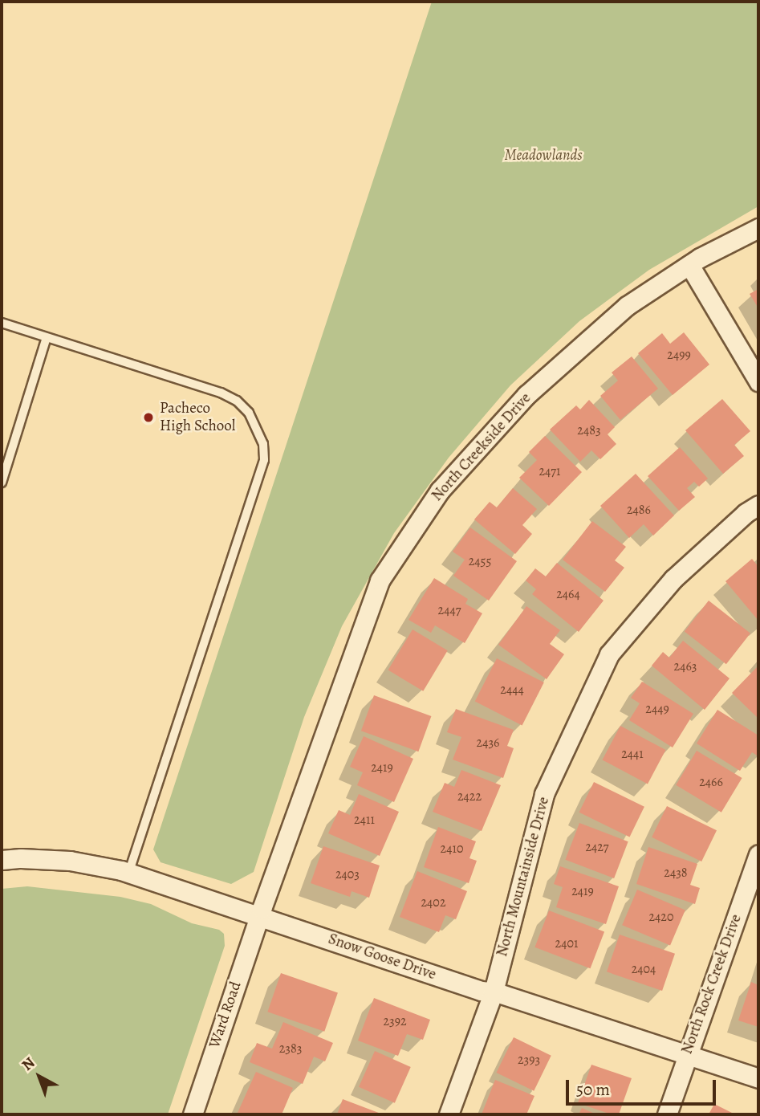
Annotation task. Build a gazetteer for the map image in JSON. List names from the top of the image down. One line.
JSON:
{"streets":{"street":["North Creekside Drive","North Mountainside Drive","Snow Goose Drive","North Rock Creek Drive","Ward Road"]},"crossings":[["North Creekside Drive","Snow Goose Drive"],["North Creekside Drive","Ward Road"],["North Mountainside Drive","Snow Goose Drive"],["Snow Goose Drive","North Rock Creek Drive"],["Snow Goose Drive","Ward Road"]],"parks":["Meadowlands"],"places":["Pacheco High School"],"house_numbers":["2499","2483","2471","2486","2455","2464","2447","2463","2444","2449","2436","2441","2419","2466","2422","2411","2427","2410","2438","2403","2419","2402","2420","2401","2404","2392","2383","2393"],"scale_bar":"50 m","north":"top left"}
